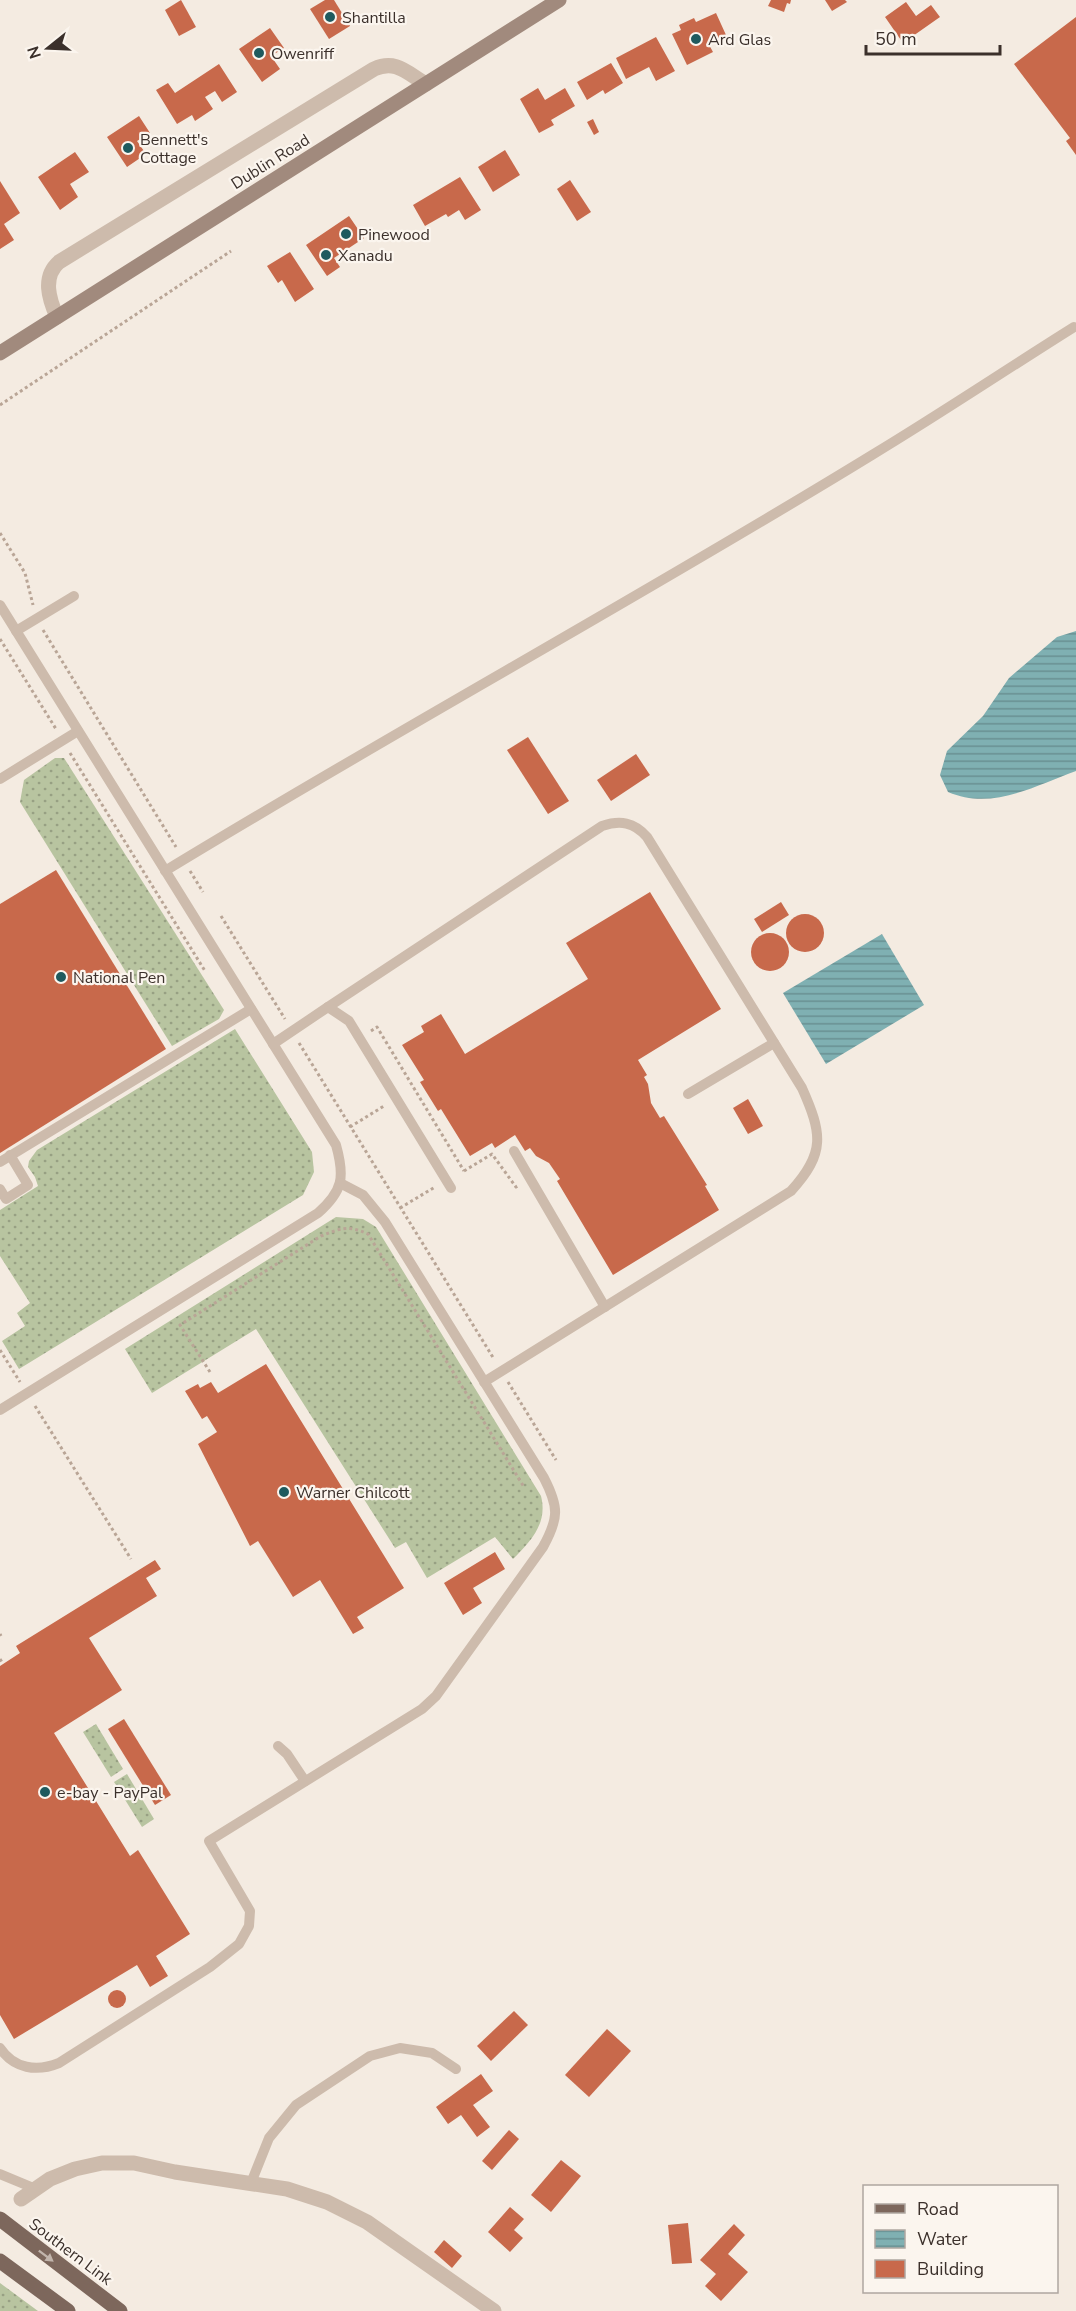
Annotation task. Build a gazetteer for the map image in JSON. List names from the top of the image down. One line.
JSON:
{"streets":{"main road":["Dublin Road","Southern Link"]},"places":["Shantilla","Ard Glas","Owenriff","Bennett's Cottage","Pinewood","Xanadu","National Pen","Warner Chilcott","e-bay - PayPal"],"legend":["Road","Water","Building"],"scale_bar":"50 m","north":"left"}
